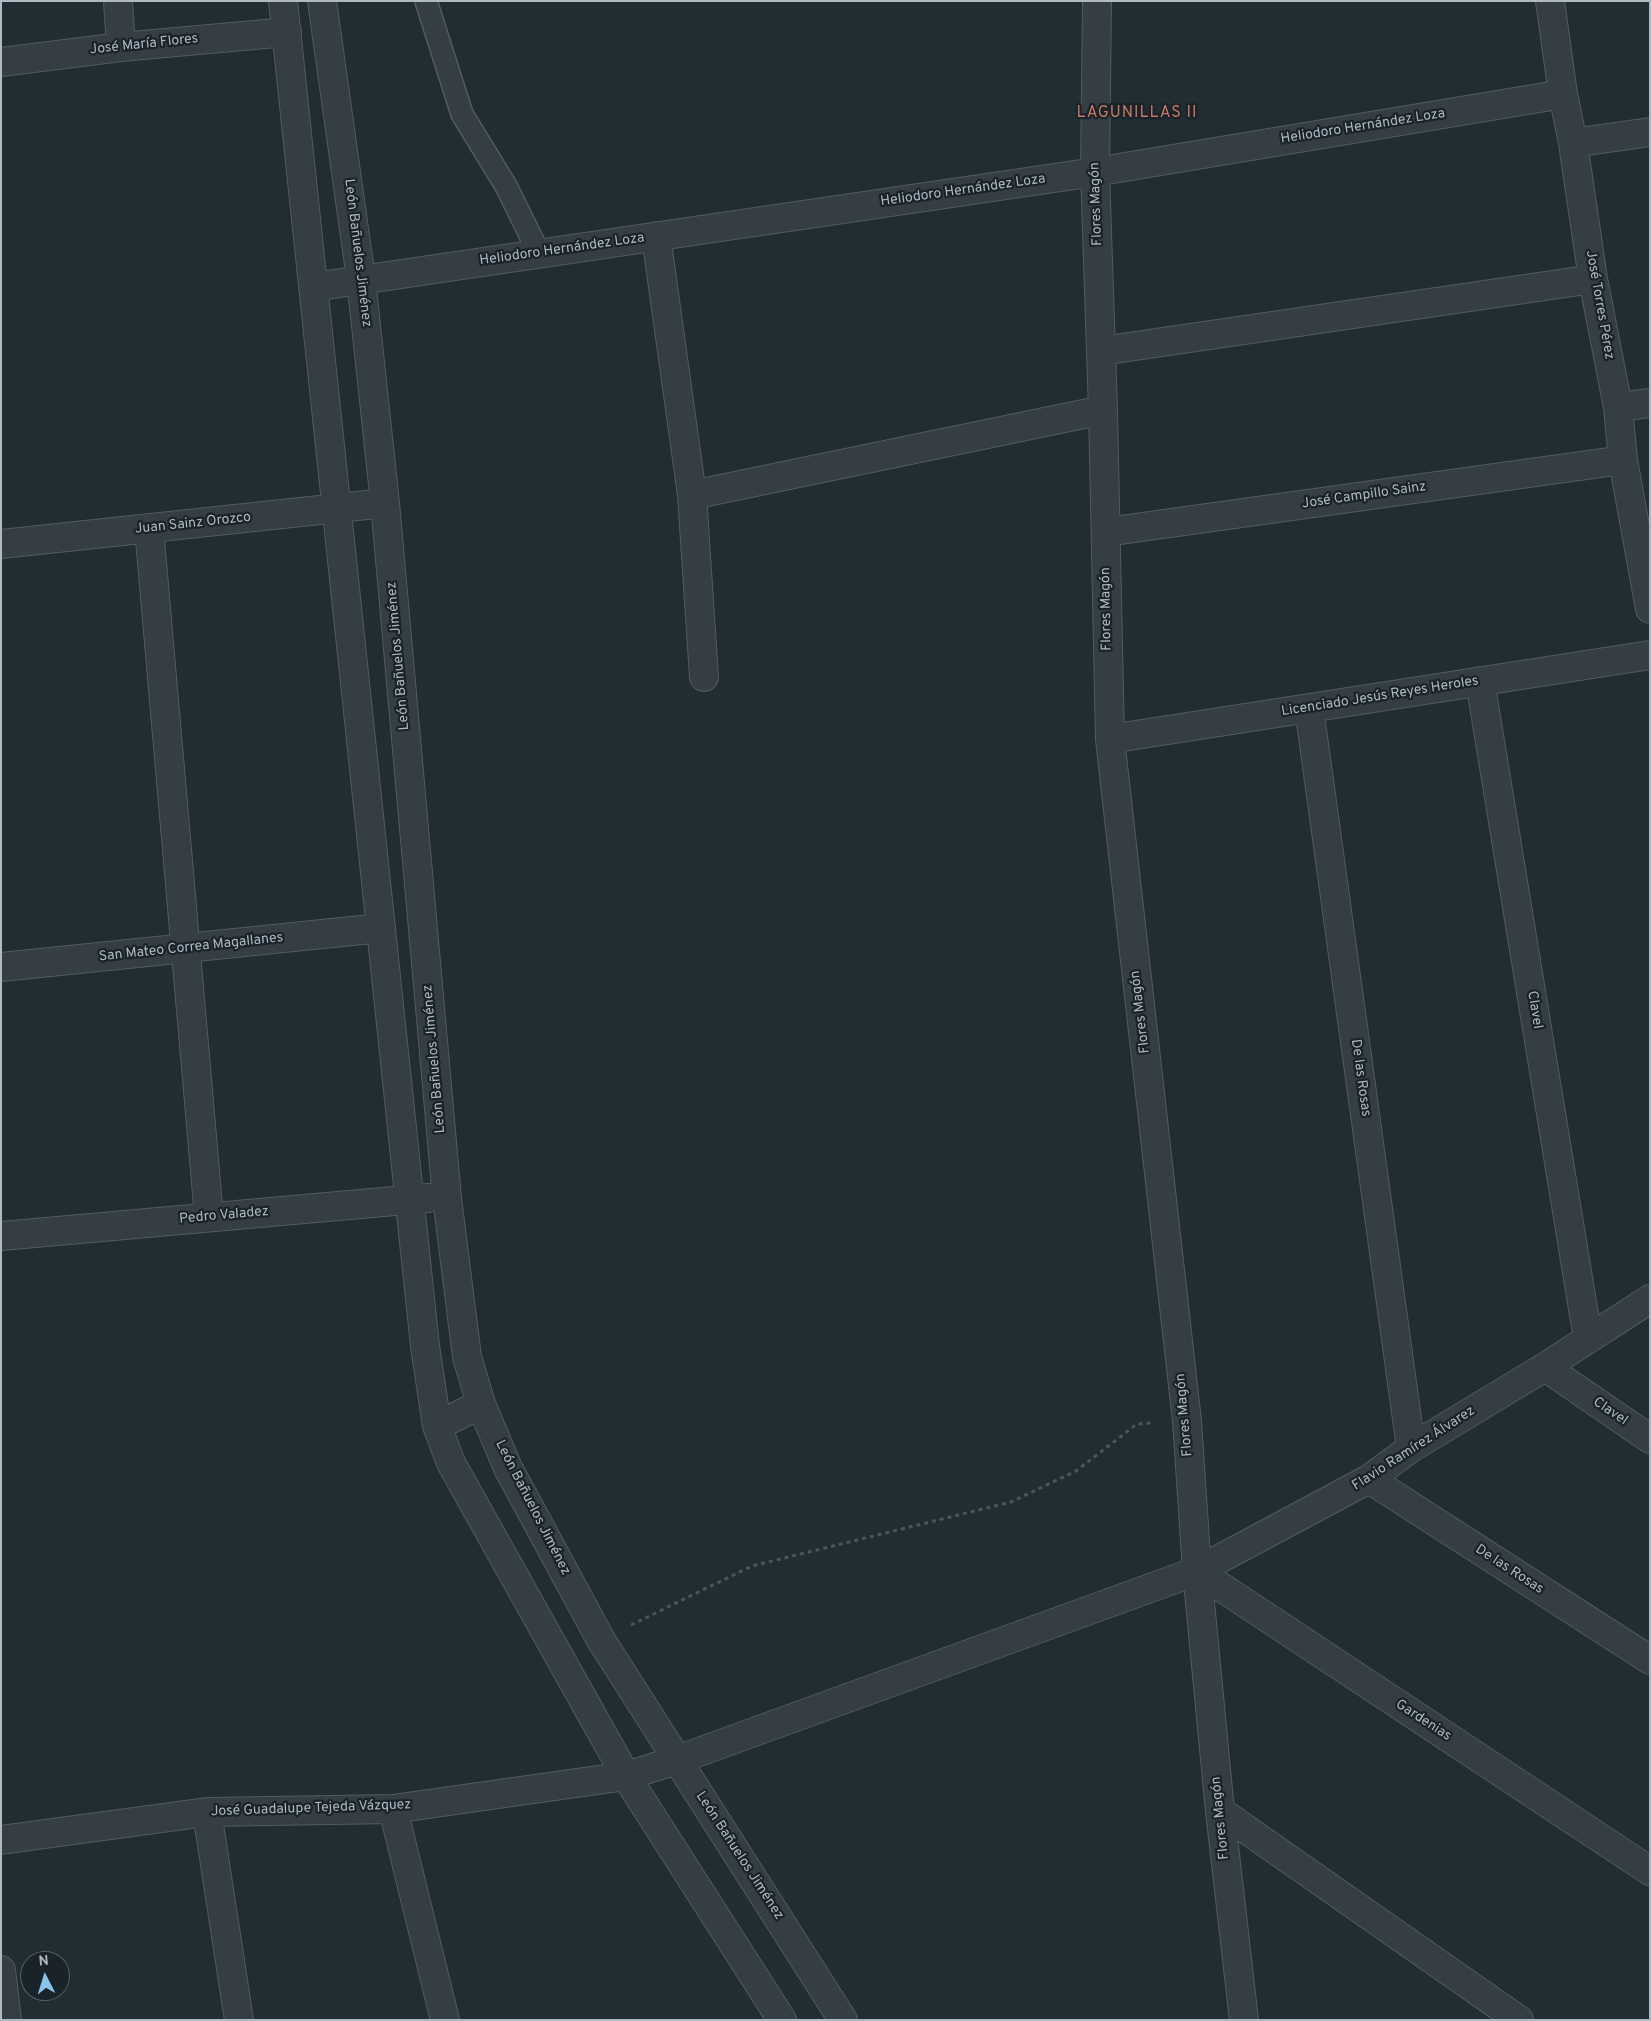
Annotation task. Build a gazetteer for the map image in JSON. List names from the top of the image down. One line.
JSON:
{"streets":{"street":["José María Flores","Heliodoro Hernández Loza","Flores Magón","León Bañuelos Jiménez","José Torres Pérez","José Campillo Sainz","Juan Sainz Orozco","Licenciado Jesús Reyes Heroles","San Mateo Correa Magallanes","Clavel","De las Rosas","Pedro Valadez","Flavio Ramírez Álvarez","Gardenias","José Guadalupe Tejeda Vázquez"]},"crossings":[["Heliodoro Hernández Loza","Flores Magón"],["Heliodoro Hernández Loza","León Bañuelos Jiménez"],["Heliodoro Hernández Loza","José Torres Pérez"],["Flores Magón","José Campillo Sainz"],["Flores Magón","Licenciado Jesús Reyes Heroles"],["Flores Magón","Flavio Ramírez Álvarez"],["Flores Magón","Gardenias"],["León Bañuelos Jiménez","Juan Sainz Orozco"],["León Bañuelos Jiménez","Pedro Valadez"],["León Bañuelos Jiménez","Flavio Ramírez Álvarez"],["León Bañuelos Jiménez","José Guadalupe Tejeda Vázquez"],["José Torres Pérez","José Campillo Sainz"],["Licenciado Jesús Reyes Heroles","Clavel"],["Licenciado Jesús Reyes Heroles","De las Rosas"],["Clavel","Flavio Ramírez Álvarez"],["De las Rosas","Flavio Ramírez Álvarez"],["Flavio Ramírez Álvarez","Gardenias"],["Flavio Ramírez Álvarez","José Guadalupe Tejeda Vázquez"]],"districts":["LAGUNILLAS II"],"north":"top"}
